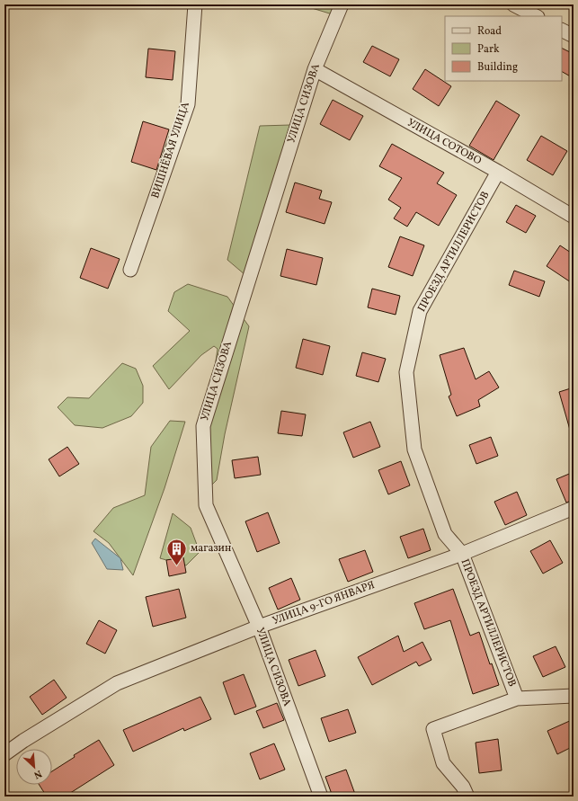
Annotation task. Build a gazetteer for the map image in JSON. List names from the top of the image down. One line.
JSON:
{"streets":{"street":["УЛИЦА СИЗОВА","УЛИЦА СОТОВО","ВИШНЁВАЯ УЛИЦА","ПРОЕЗД АРТИЛЛЕРИСТОВ","УЛИЦА 9-ГО ЯНВАРЯ"]},"crossings":[["УЛИЦА СИЗОВА","УЛИЦА СОТОВО"],["УЛИЦА СИЗОВА","УЛИЦА 9-ГО ЯНВАРЯ"],["УЛИЦА СОТОВО","ПРОЕЗД АРТИЛЛЕРИСТОВ"],["ПРОЕЗД АРТИЛЛЕРИСТОВ","УЛИЦА 9-ГО ЯНВАРЯ"]],"places":{"building":["магазин"]},"legend":["Road","Park","Building"],"north":"bottom right"}
